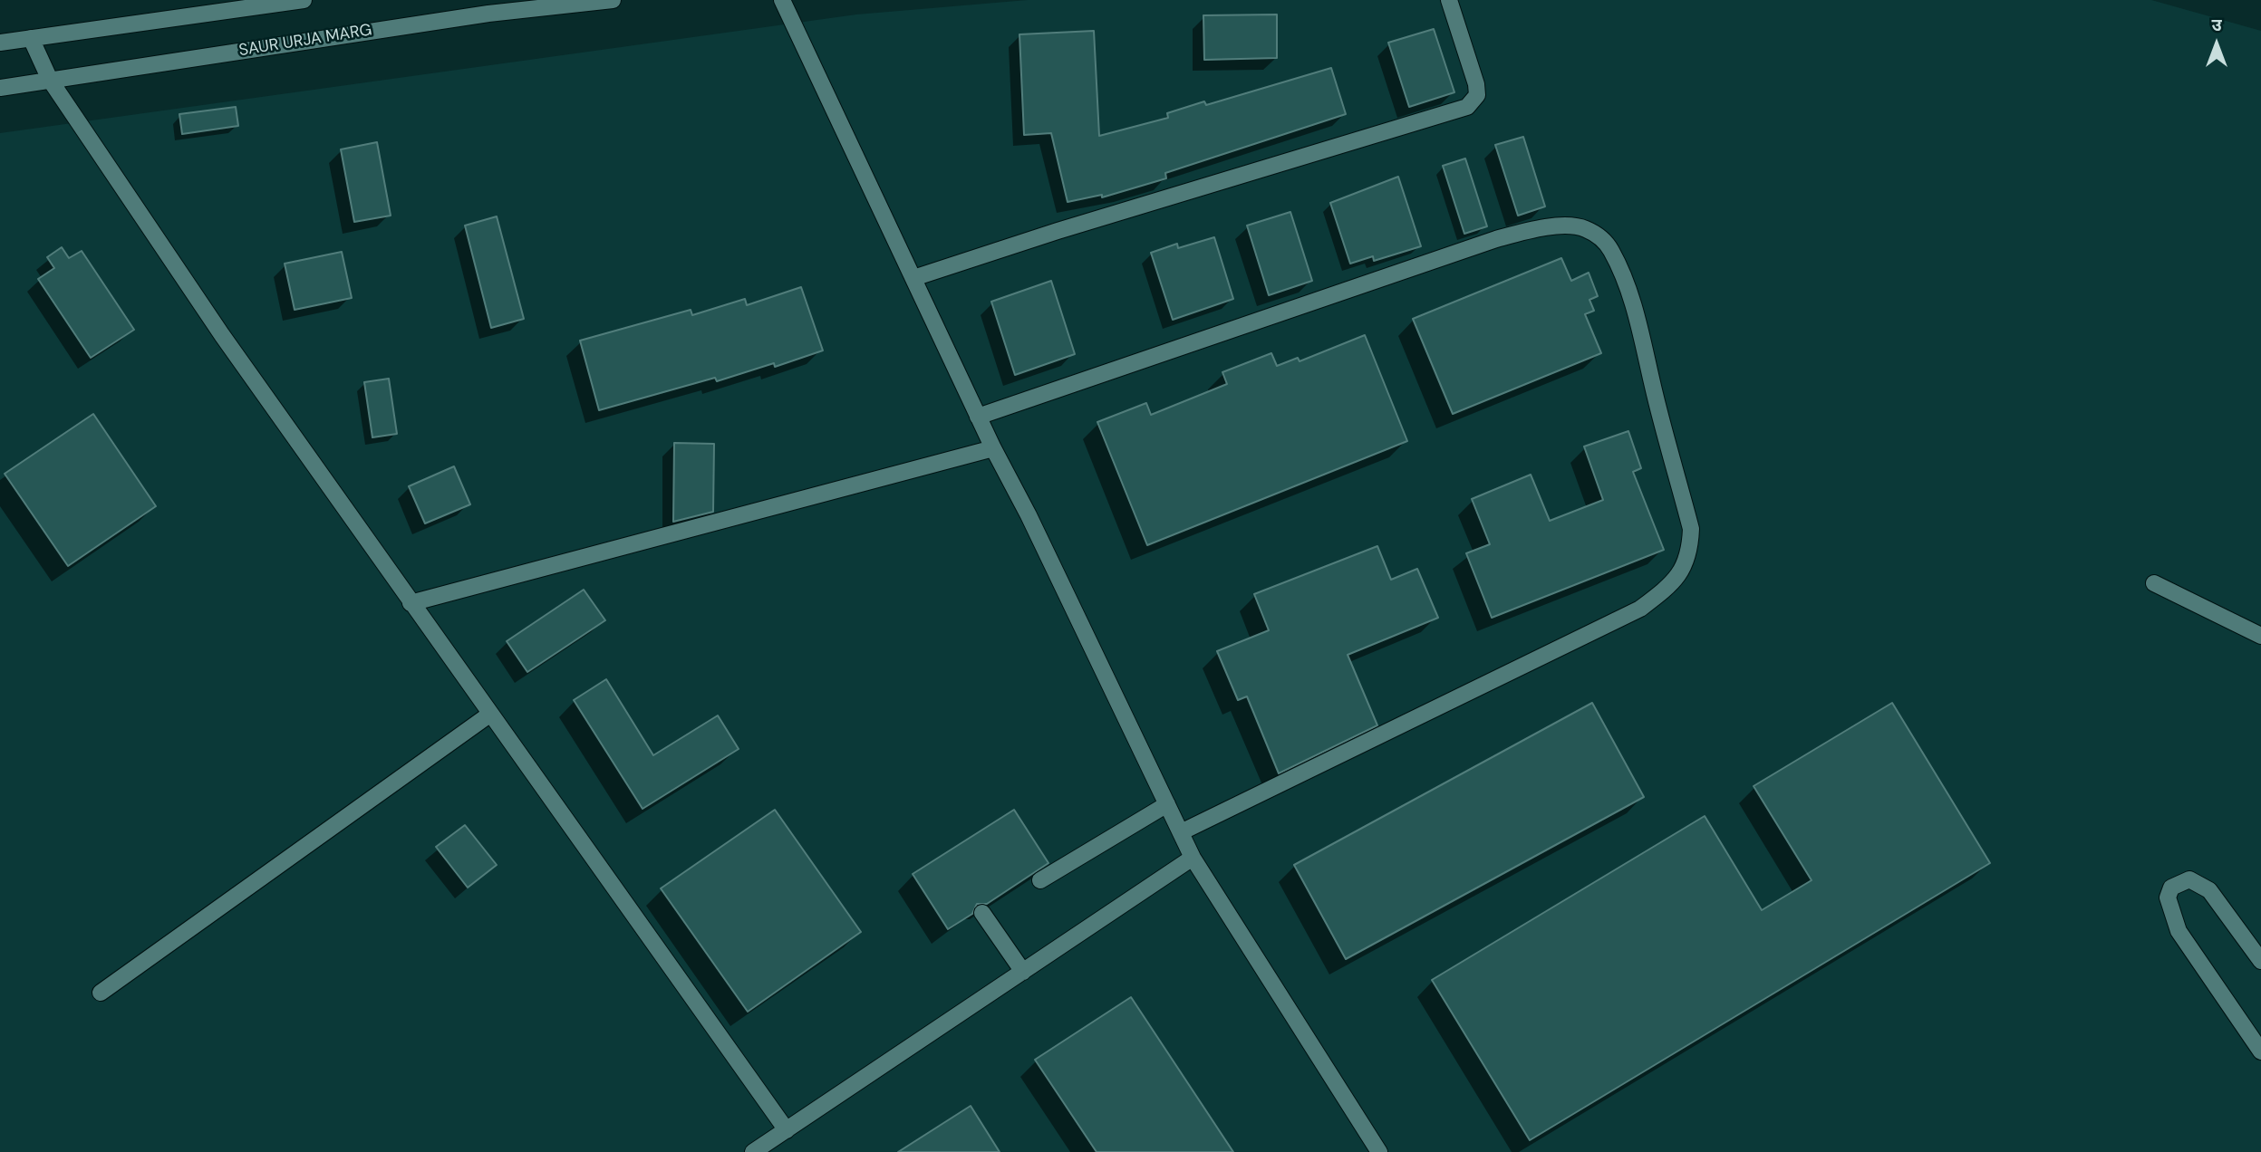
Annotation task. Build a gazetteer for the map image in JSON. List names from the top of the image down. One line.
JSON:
{"streets":{"street":["SAUR URJA MARG"]},"north":"top"}
